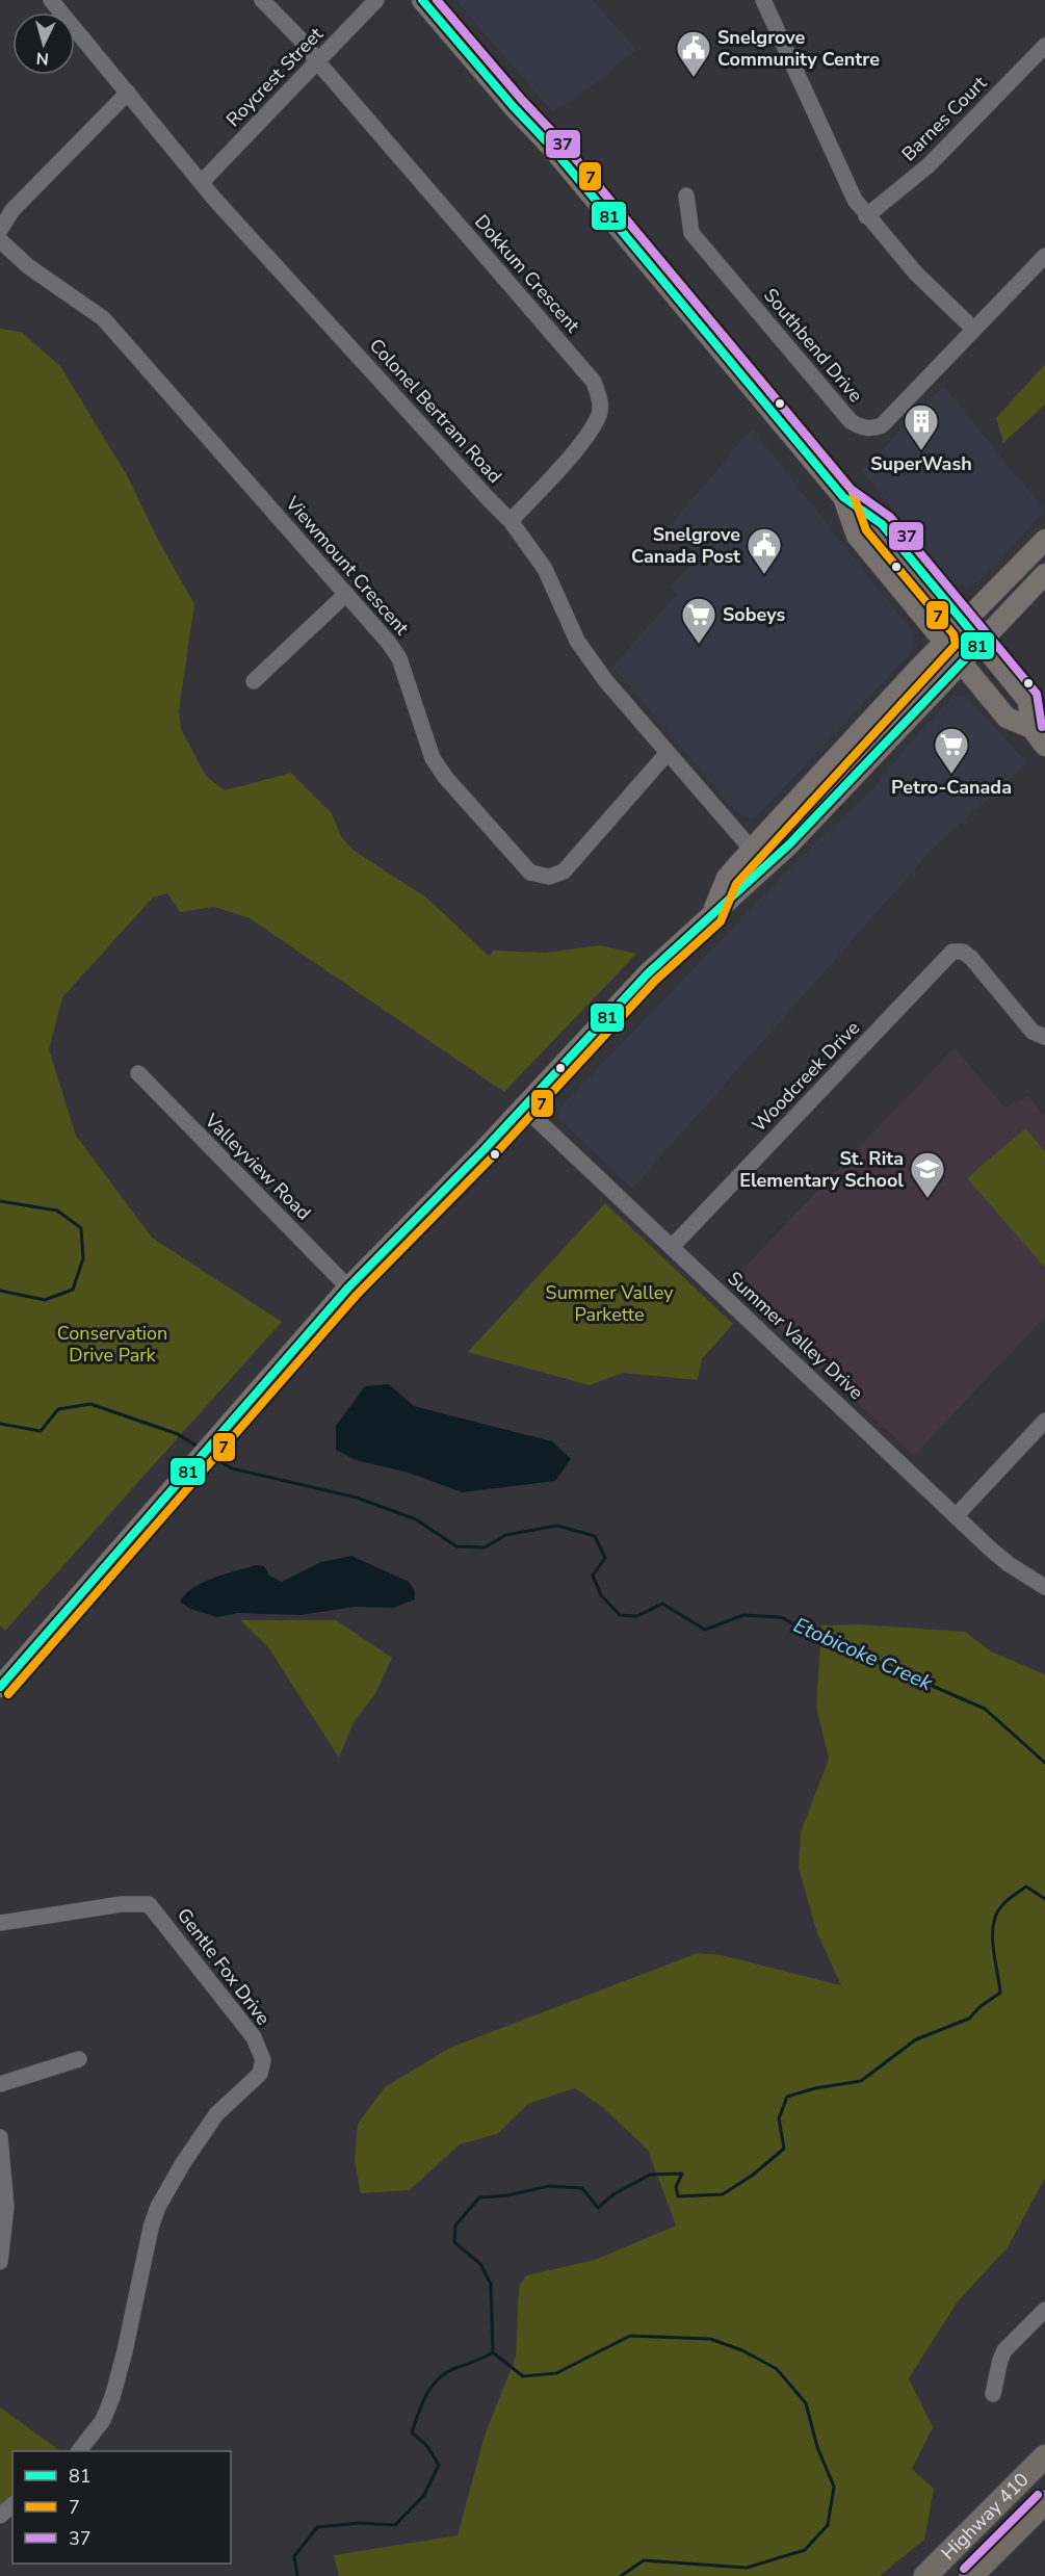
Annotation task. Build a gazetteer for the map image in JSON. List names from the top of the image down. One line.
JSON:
{"streets":{"highway":["Highway 410"],"street":["Roycrest Street","Barnes Court","Dokkum Crescent","Southbend Drive","Colonel Bertram Road","Viewmount Crescent","Woodcreek Drive","Valleyview Road","Summer Valley Drive","Gentle Fox Drive"]},"crossings":[["Roycrest Street","Dokkum Crescent"],["Roycrest Street","Colonel Bertram Road"],["Dokkum Crescent","Colonel Bertram Road"],["Colonel Bertram Road","Viewmount Crescent"],["Woodcreek Drive","Summer Valley Drive"]],"water":["Etobicoke Creek"],"parks":["Summer Valley Parkette","Conservation Drive Park"],"places":{"public building":["Snelgrove Community Centre","Snelgrove Canada Post"],"building":["SuperWash"],"supermarket":["Sobeys","Petro-Canada"],"school or university":["St. Rita Elementary School"]},"lines":["transit line 81","transit line 7","transit line 37"],"legend":["81","7","37"],"north":"bottom"}
